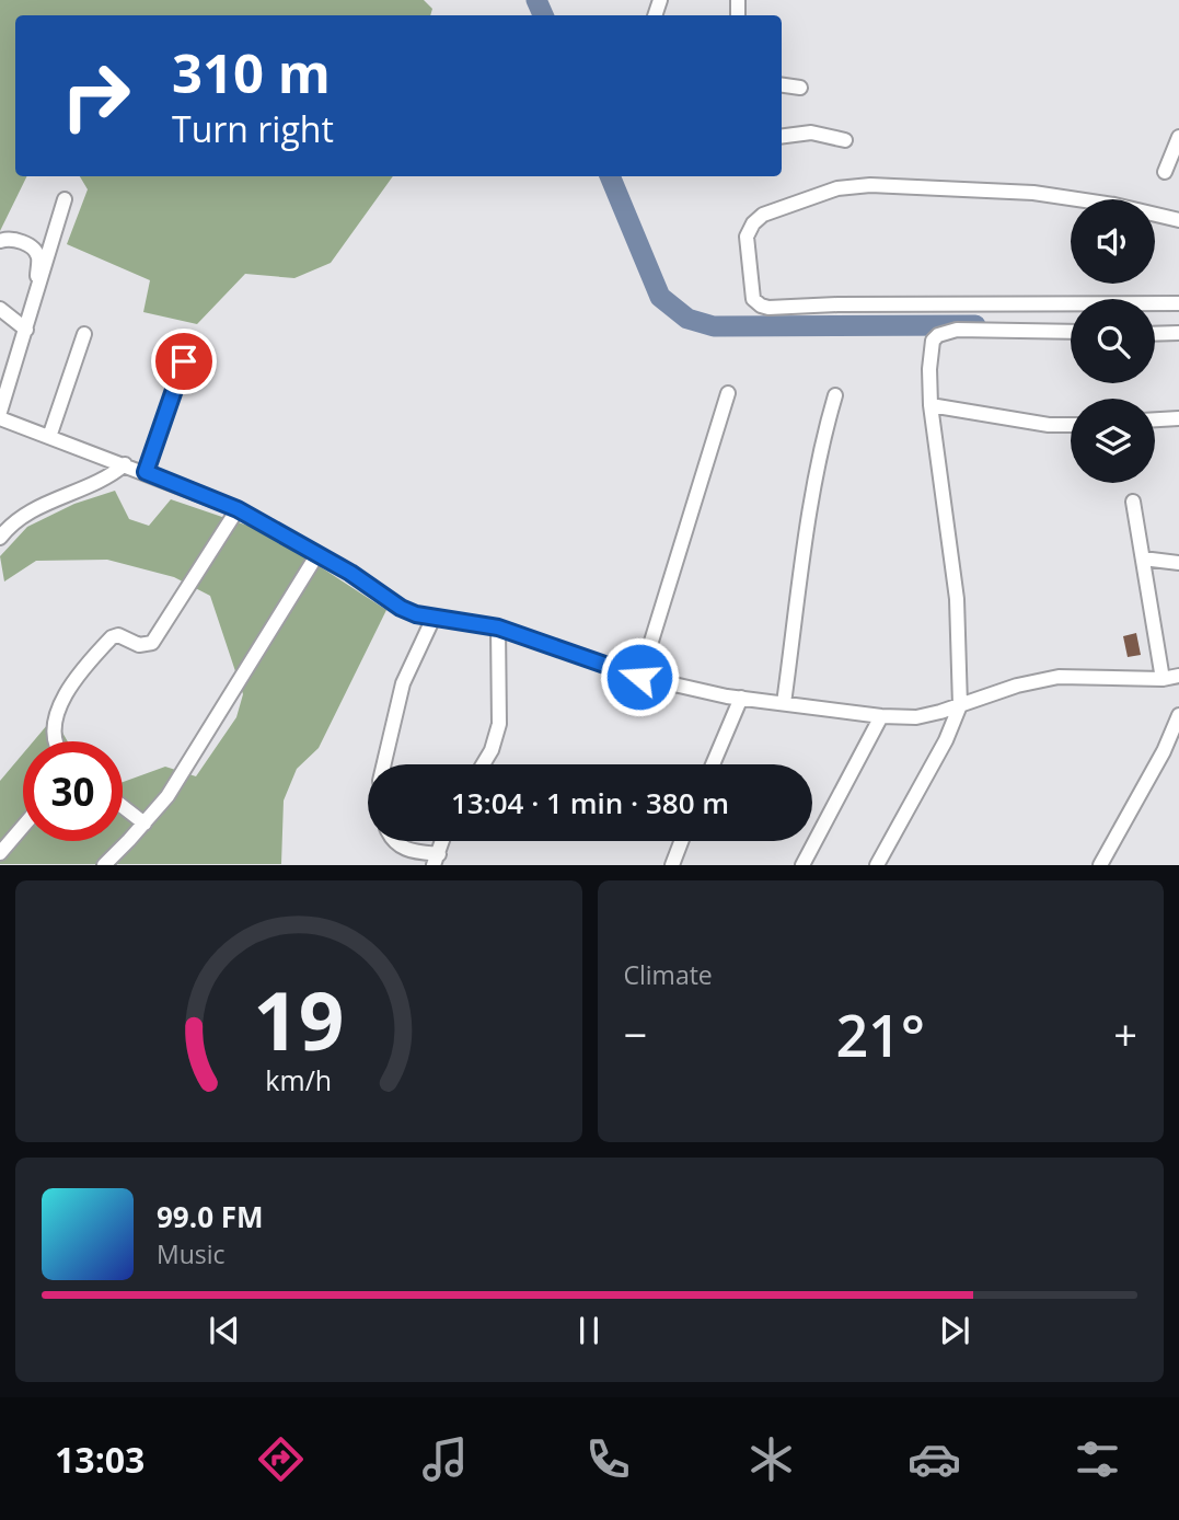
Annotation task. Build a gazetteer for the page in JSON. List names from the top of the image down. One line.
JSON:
{"page":{"turn":["310 m","Turn right"],"limit":"30","trip":"13:04 · 1 min · 380 m","tile":"Climate","heat":["−","21°","+"],"song":["99.0 FM","Music"],"tabs":"13:03","gauge":["19","km/h"]}}
